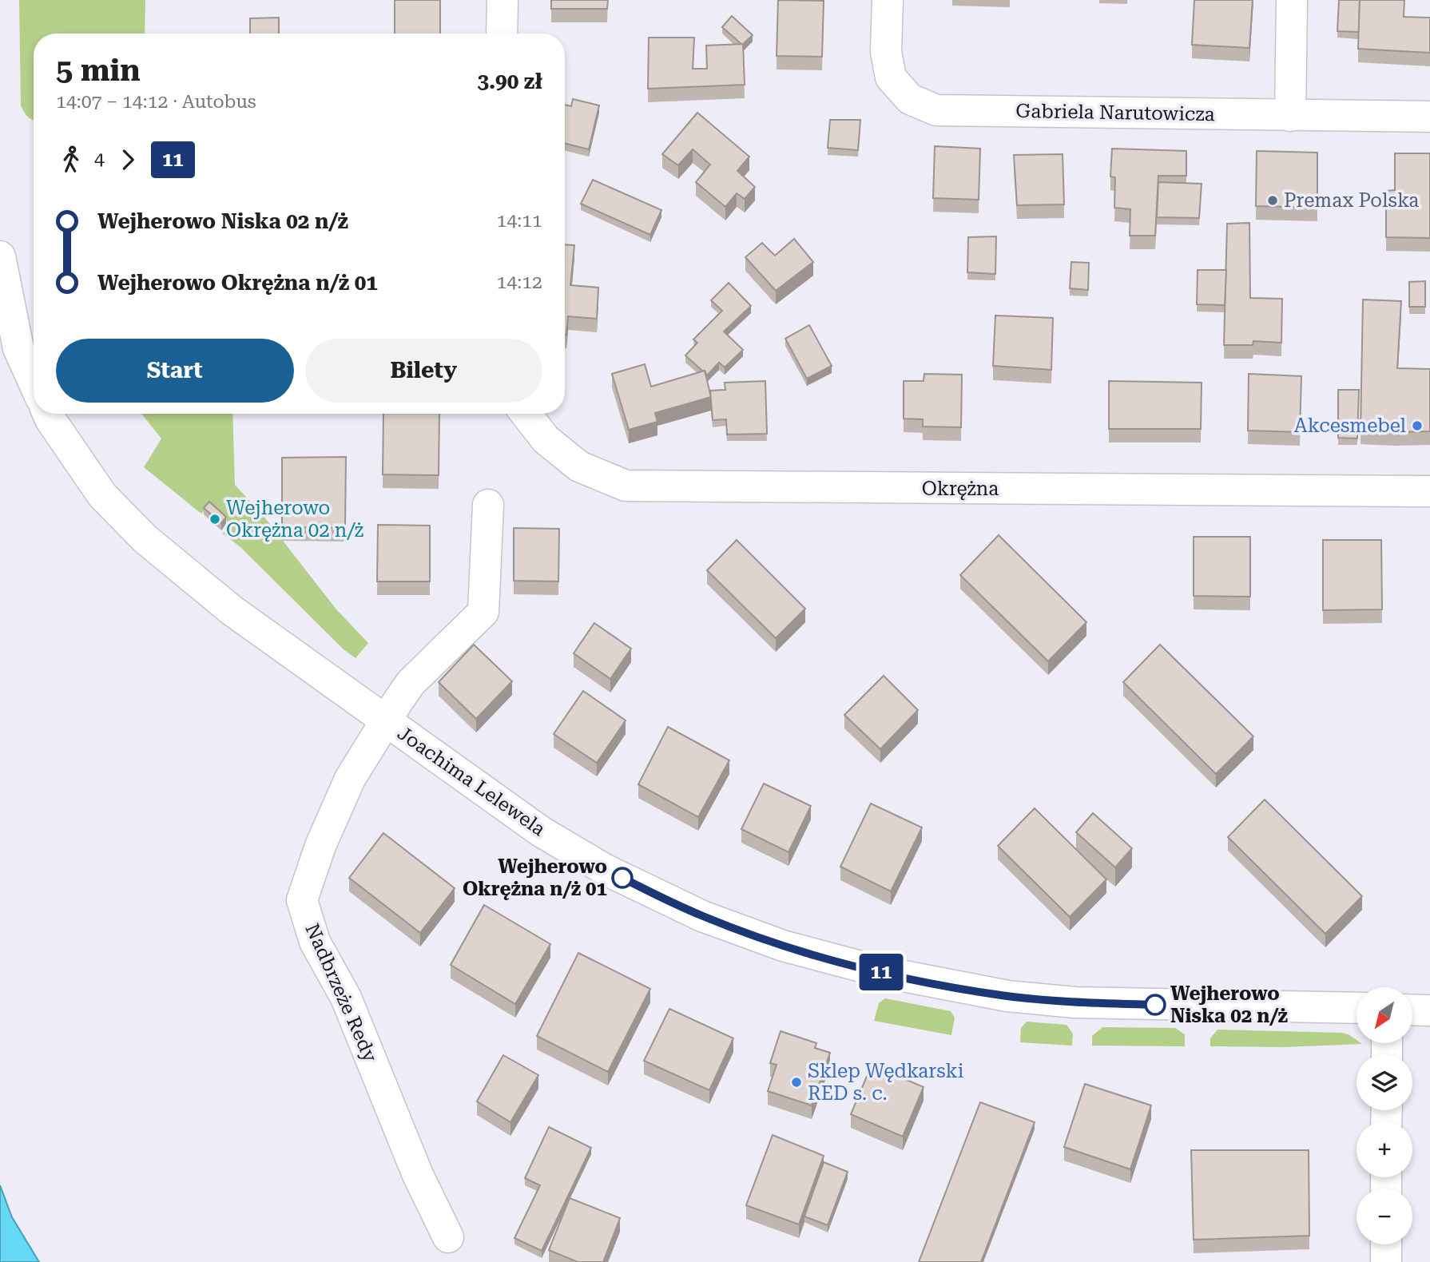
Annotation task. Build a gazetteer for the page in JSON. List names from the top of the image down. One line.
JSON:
{"streets":{"street":["Gabriela Narutowicza","Okrężna","Joachima Lelewela","Nadbrzeże Redy"]},"crossings":[["Joachima Lelewela","Nadbrzeże Redy"]],"places":["Premax Polska","Akcesmebel","Wejherowo Okrężna 02 n/ż","Wejherowo Okrężna n/ż 01","Wejherowo Niska 02 n/ż","Sklep Wędkarski RED s. c."],"lines":["bus line 11"],"north":"bottom left","page":{"on_map":"11","heading":["5 min","14:07 – 14:12 · Autobus","3.90 zł"],"legs":["4","11"],"list":[{"name":"Wejherowo Niska 02 n/ż","value":"14:11"},{"name":"Wejherowo Okrężna n/ż 01","value":"14:12"}],"buttons":["Start","Bilety"],"map_buttons":["+","−"]}}
